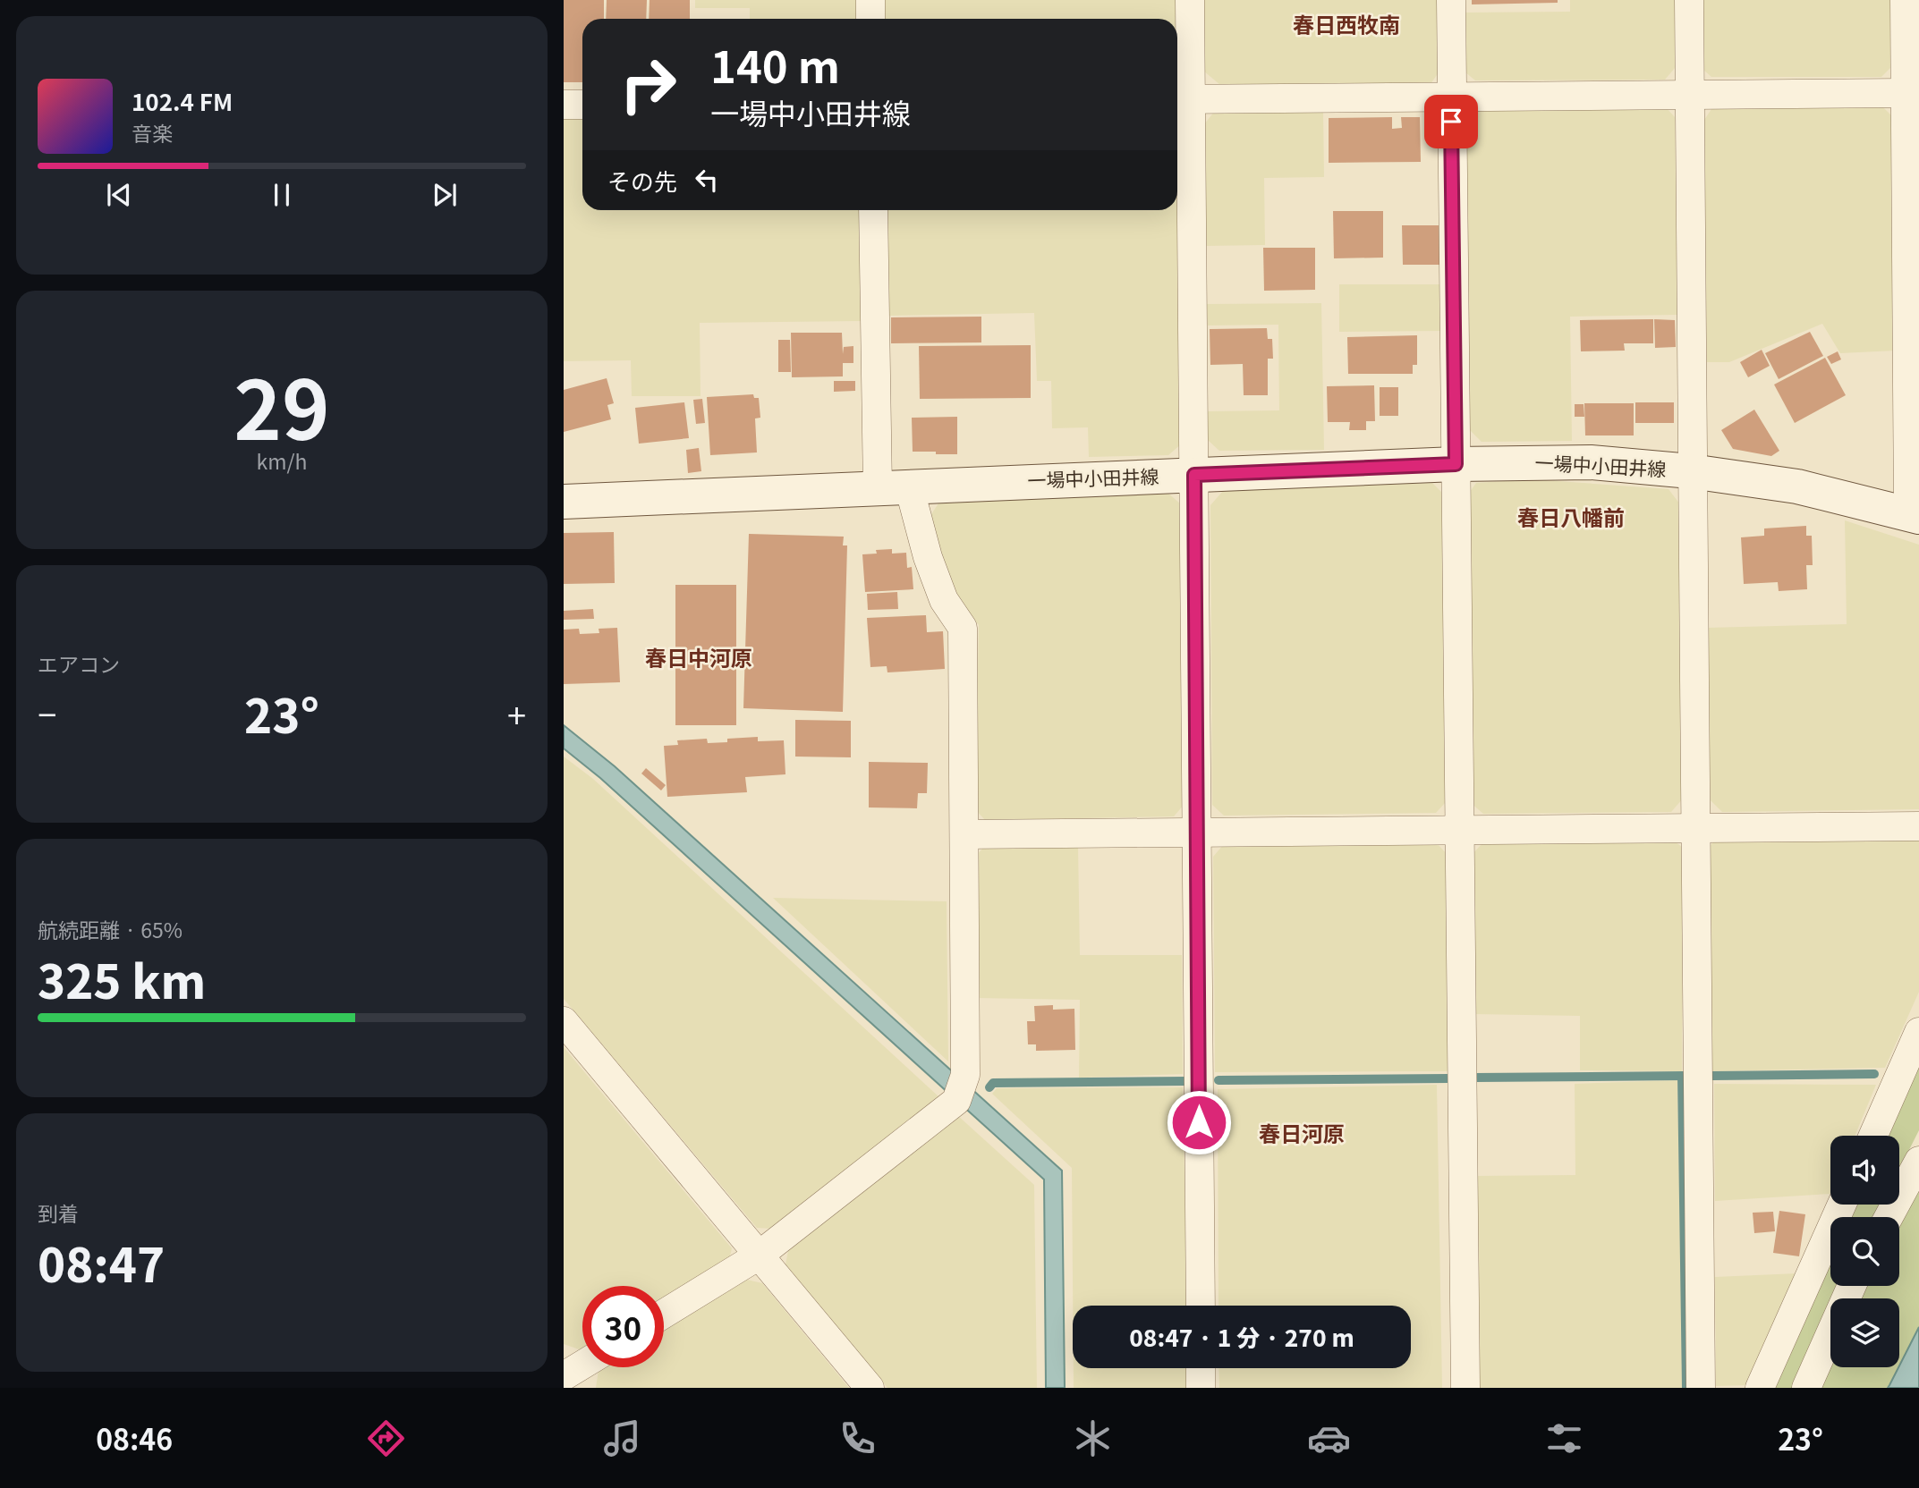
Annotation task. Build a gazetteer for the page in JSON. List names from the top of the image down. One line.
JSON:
{"streets":{"main road":["一場中小田井線"]},"districts":["春日西牧南","春日八幡前","春日中河原","春日河原"],"page":{"turn":["140 m","一場中小田井線"],"song":["102.4 FM","音楽"],"then":"その先","tile":[["29","km/h"],"エアコン",["航続距離 · 65%","325 km"],["到着","08:47"]],"heat":["−","23°","+"],"limit":"30","trip":"08:47 · 1 分 · 270 m","tabs":["08:46","23°"]}}
